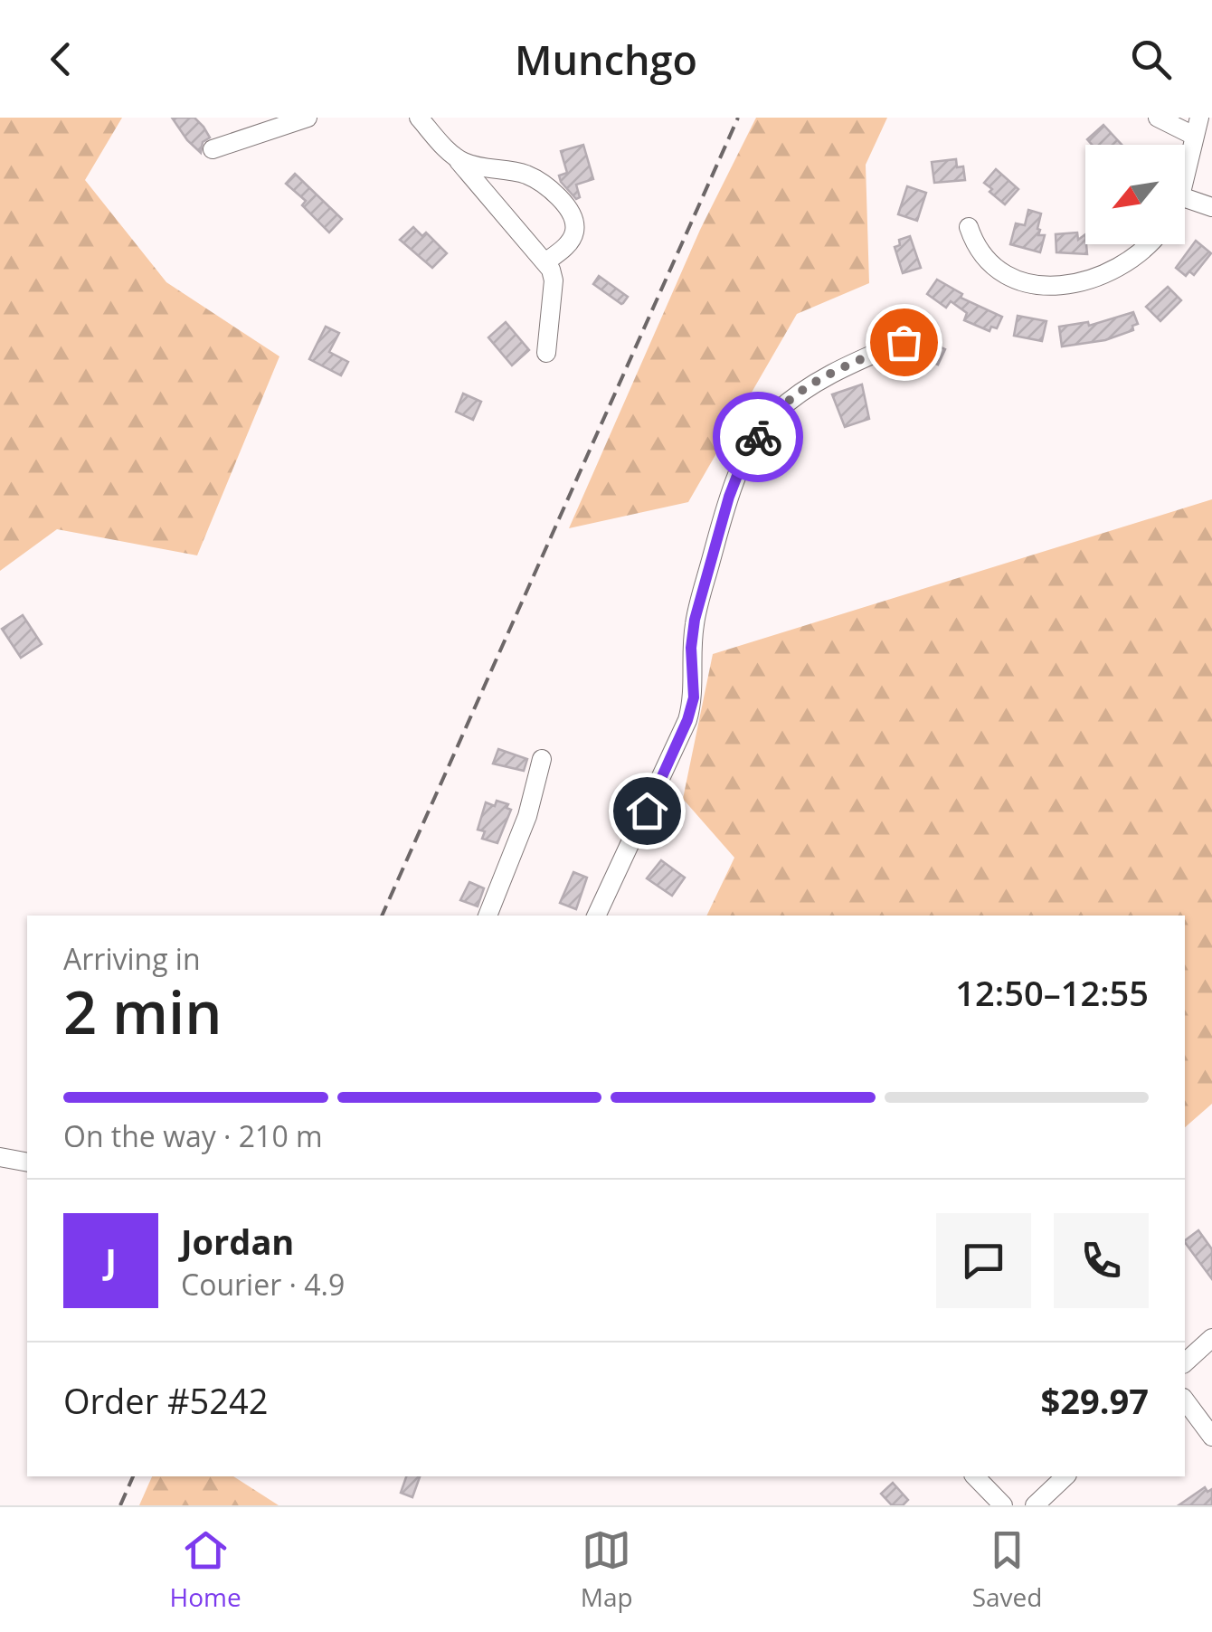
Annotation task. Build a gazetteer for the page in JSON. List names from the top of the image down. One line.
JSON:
{"north":"bottom left","page":{"header":"Munchgo","heading":["2 min","Arriving in","12:50–12:55"],"panel":["Jordan","Courier · 4.9","Order #5242","$29.97"],"bar":"On the way · 210 m","round":"J","tabs":["Home","Map","Saved"]}}
